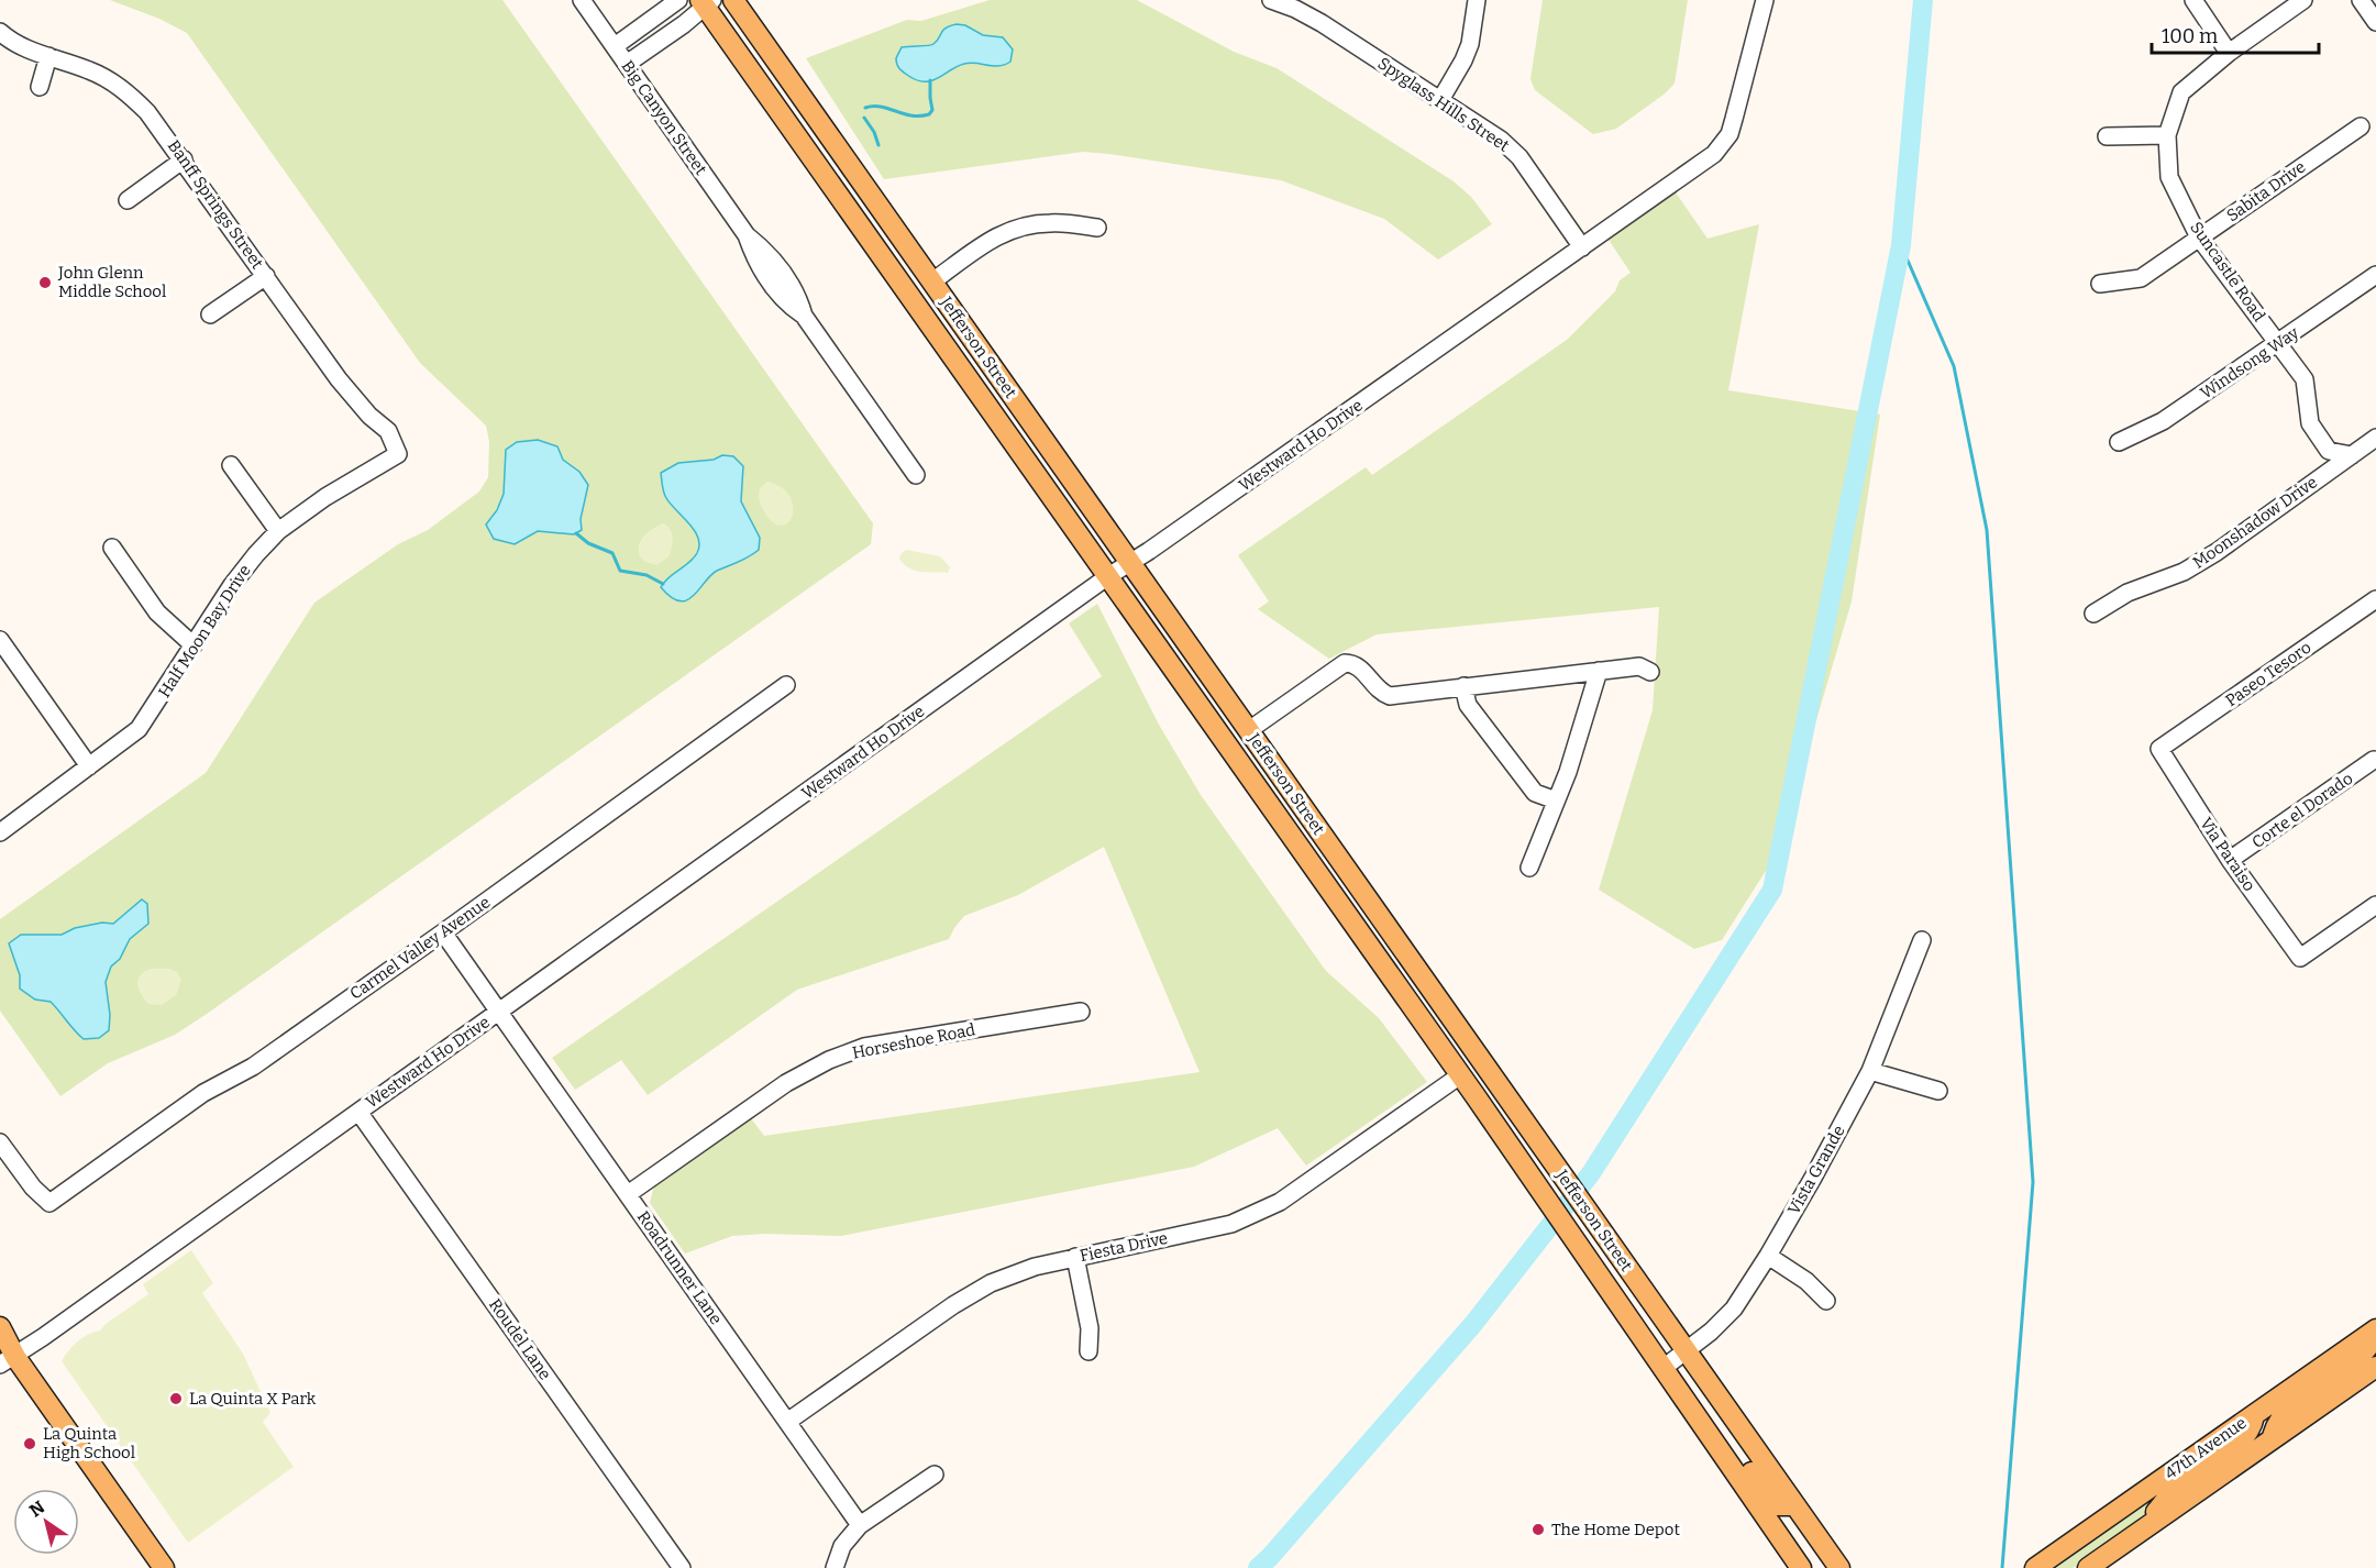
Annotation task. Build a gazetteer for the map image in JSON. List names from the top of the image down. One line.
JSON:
{"streets":{"main road":["Jefferson Street","47th Avenue"],"street":["Spyglass Hills Street","Big Canyon Street","Sabita Drive","Banff Springs Street","Suncastle Road","Windsong Way","Westward Ho Drive","Moonshadow Drive","Half Moon Bay Drive","Paseo Tesoro","Corte el Dorado","Via Paraiso","Carmel Valley Avenue","Horseshoe Road","Vista Grande","Fiesta Drive","Roadrunner Lane","Roudel Lane"]},"crossings":[["Spyglass Hills Street","Westward Ho Drive"],["Sabita Drive","Suncastle Road"],["Banff Springs Street","Half Moon Bay Drive"],["Suncastle Road","Windsong Way"],["Suncastle Road","Moonshadow Drive"],["Jefferson Street","Westward Ho Drive"],["Jefferson Street","Vista Grande"],["Jefferson Street","Fiesta Drive"],["Westward Ho Drive","Roadrunner Lane"],["Westward Ho Drive","Roudel Lane"],["Paseo Tesoro","Via Paraiso"],["Corte el Dorado","Via Paraiso"],["Carmel Valley Avenue","Roadrunner Lane"],["Horseshoe Road","Roadrunner Lane"],["Fiesta Drive","Roadrunner Lane"]],"places":["John Glenn Middle School","La Quinta X Park","La Quinta High School","The Home Depot"],"scale_bar":"100 m","north":"top left"}
